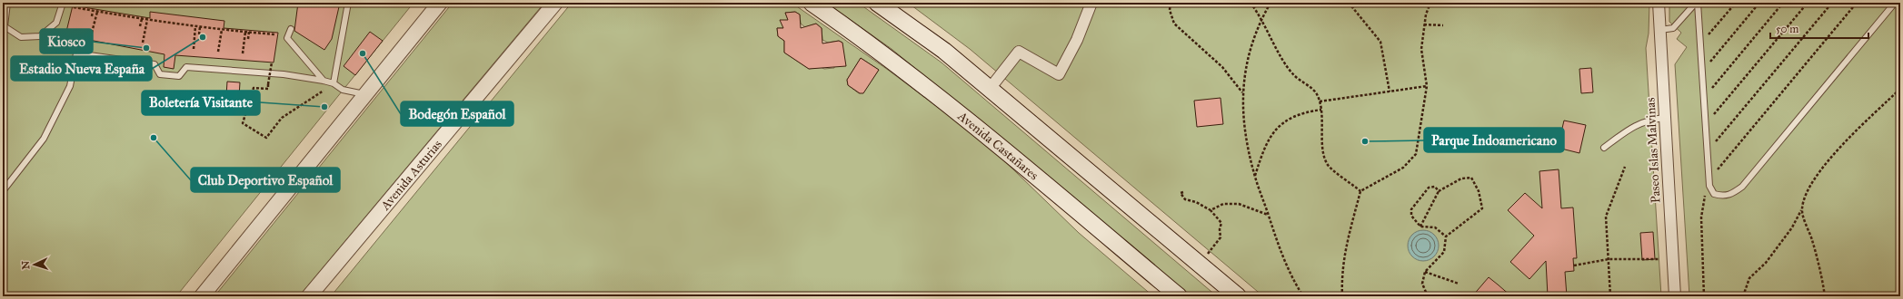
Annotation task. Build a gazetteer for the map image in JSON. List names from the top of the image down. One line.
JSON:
{"streets":{"main road":["Avenida Castañares"],"street":["Paseo Islas Malvinas","Avenida Asturias"]},"places":["Estadio Nueva España","Kiosco","Bodegón Español","Boletería Visitante","Club Deportivo Español","Parque Indoamericano"],"scale_bar":"50 m","north":"left"}
